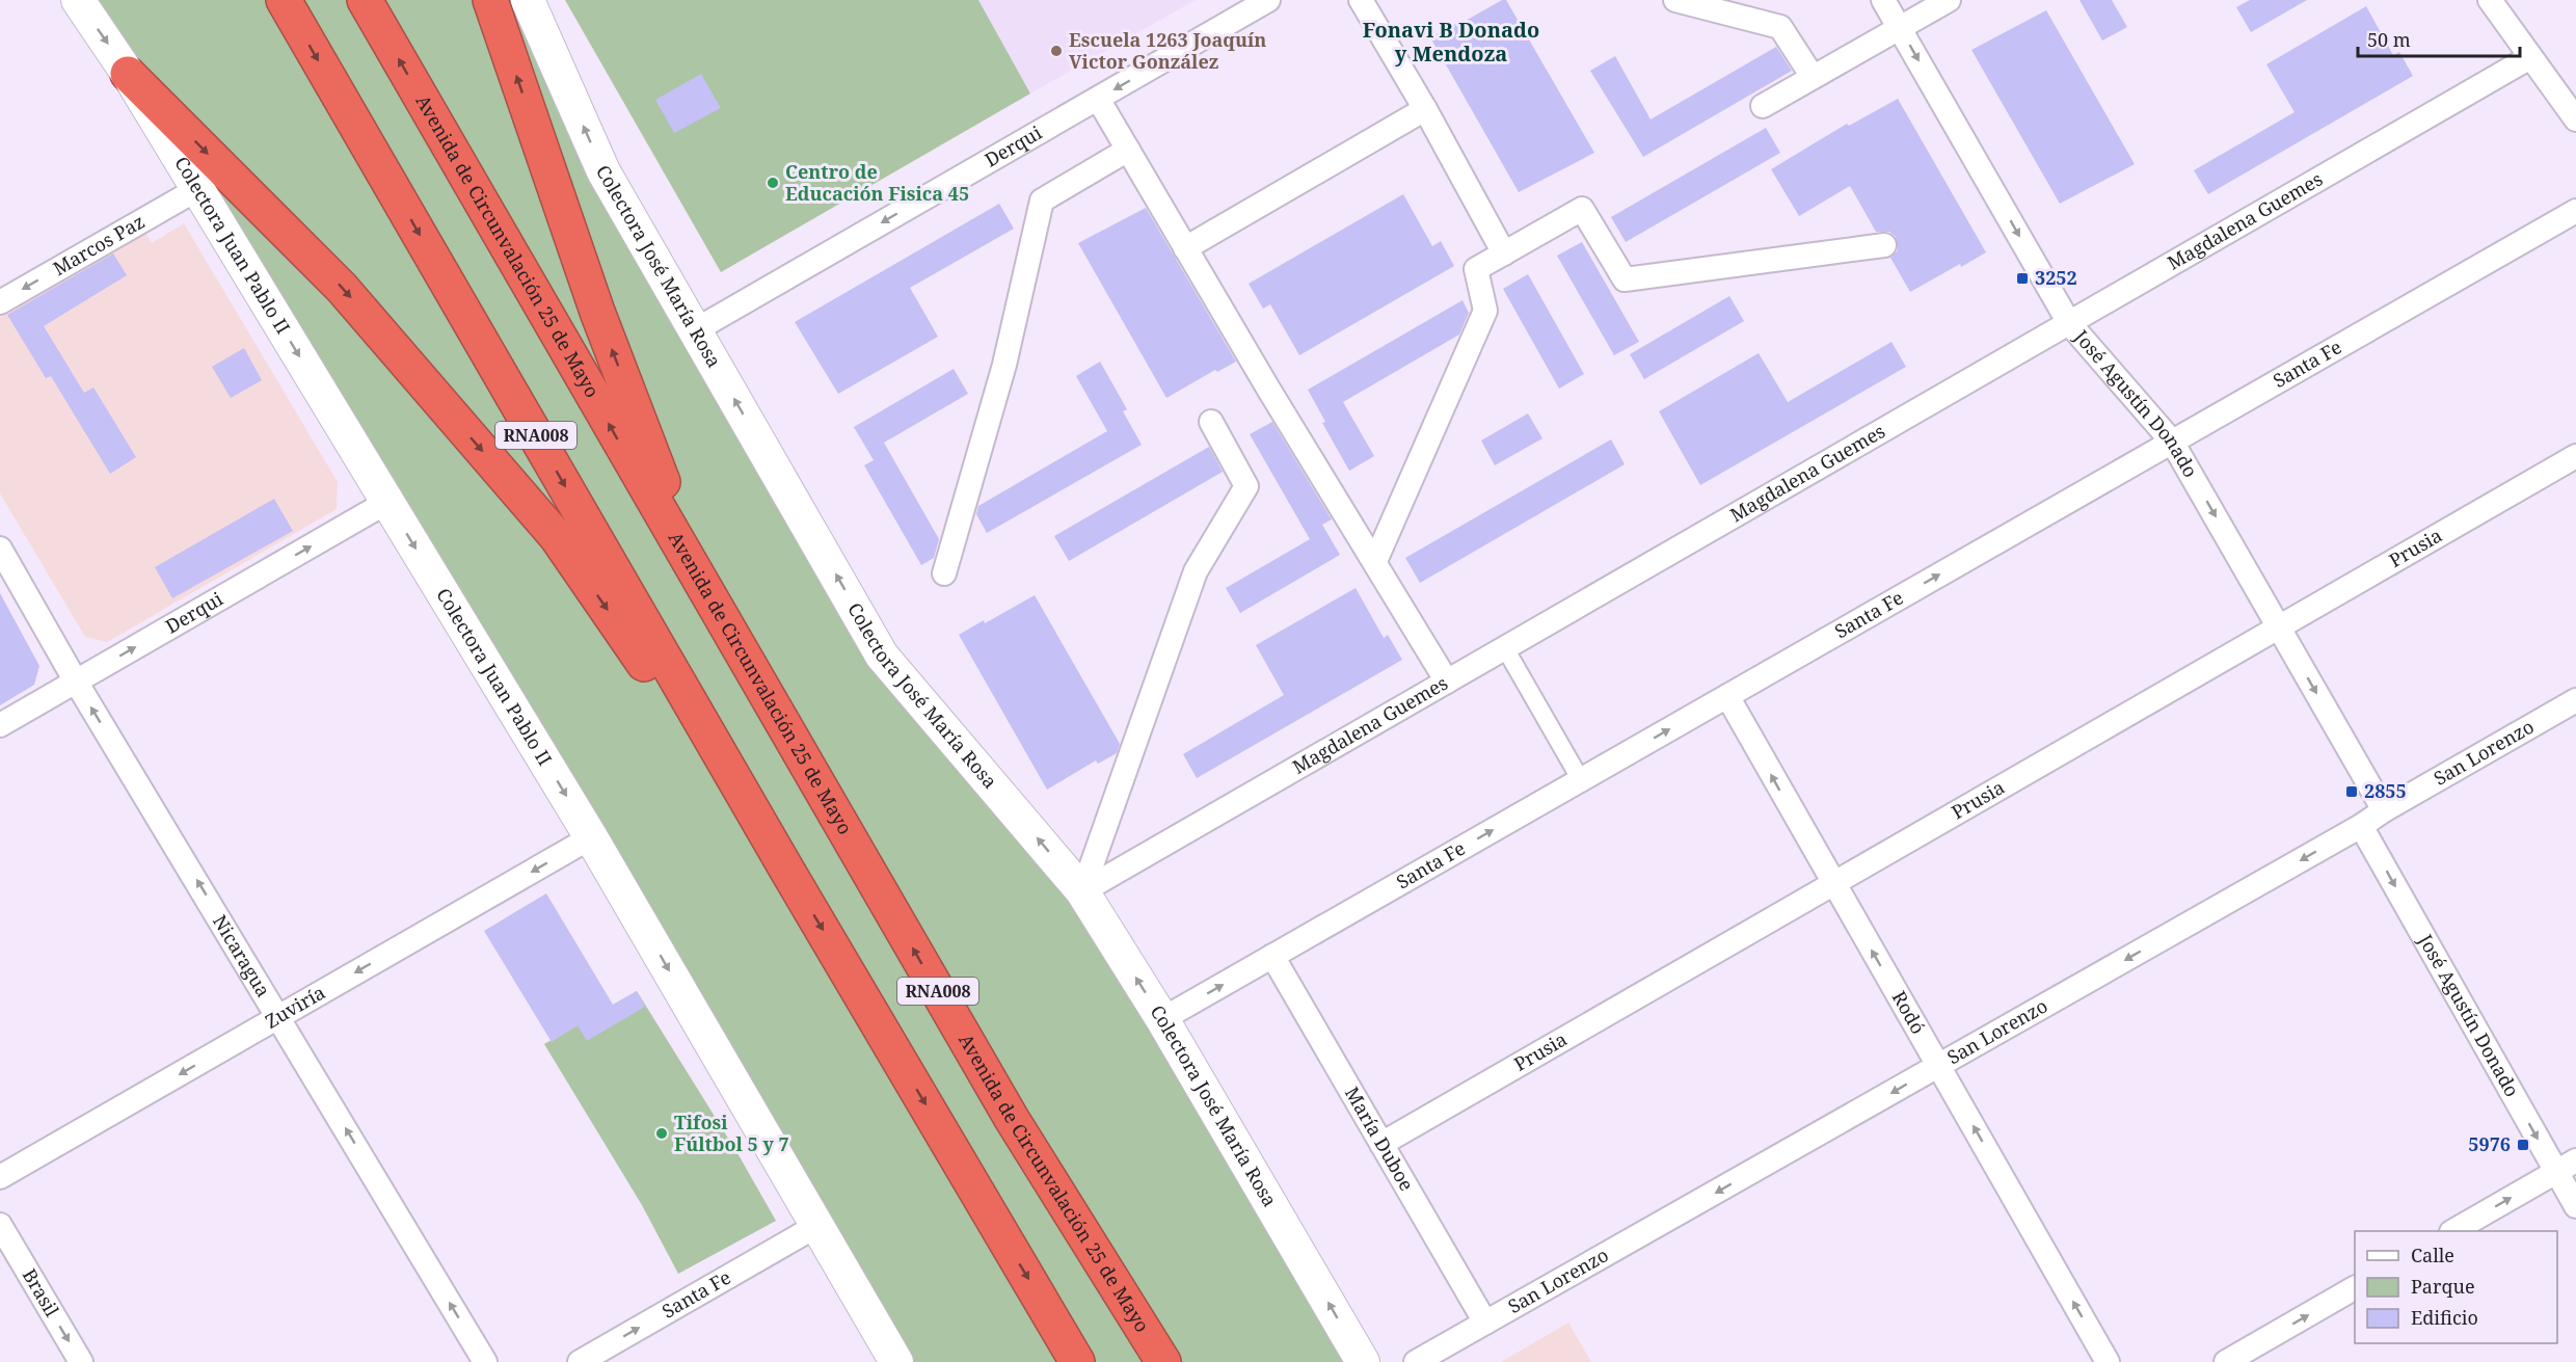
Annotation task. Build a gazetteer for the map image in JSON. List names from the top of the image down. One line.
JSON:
{"streets":{"highway":["Avenida de Circunvalación 25 de Mayo","RNA008"],"main road":["Colectora Juan Pablo II","Colectora José María Rosa"],"street":["Derqui","Magdalena Guemes","Marcos Paz","Santa Fe","José Agustín Donado","Prusia","San Lorenzo","Nicaragua","Zuviría","Rodó","María Duboe","Brasil"]},"crossings":[["Derqui","Colectora Juan Pablo II"],["Derqui","Colectora José María Rosa"],["Derqui","Nicaragua"],["Magdalena Guemes","Colectora José María Rosa"],["Magdalena Guemes","José Agustín Donado"],["Colectora Juan Pablo II","Marcos Paz"],["Colectora Juan Pablo II","Santa Fe"],["Colectora Juan Pablo II","Zuviría"],["Colectora José María Rosa","Santa Fe"],["Santa Fe","José Agustín Donado"],["Santa Fe","Rodó"],["Santa Fe","María Duboe"],["José Agustín Donado","Prusia"],["José Agustín Donado","San Lorenzo"],["Prusia","Rodó"],["Prusia","María Duboe"],["San Lorenzo","Rodó"],["San Lorenzo","María Duboe"],["Nicaragua","Zuviría"]],"one_way":["Colectora Juan Pablo II","Marcos Paz","Colectora José María Rosa","Santa Fe","José Agustín Donado","San Lorenzo","Nicaragua","Zuviría","Rodó","Brasil"],"districts":["Fonavi B Donado y Mendoza"],"places":{"other":["Escuela 1263 Joaquín Victor González","Centro de Educación Fisica 45","Tifosi Fúltbol 5 y 7"],"transit":["3252","2855","5976"]},"legend":["Calle","Parque","Edificio"],"scale_bar":"50 m"}
